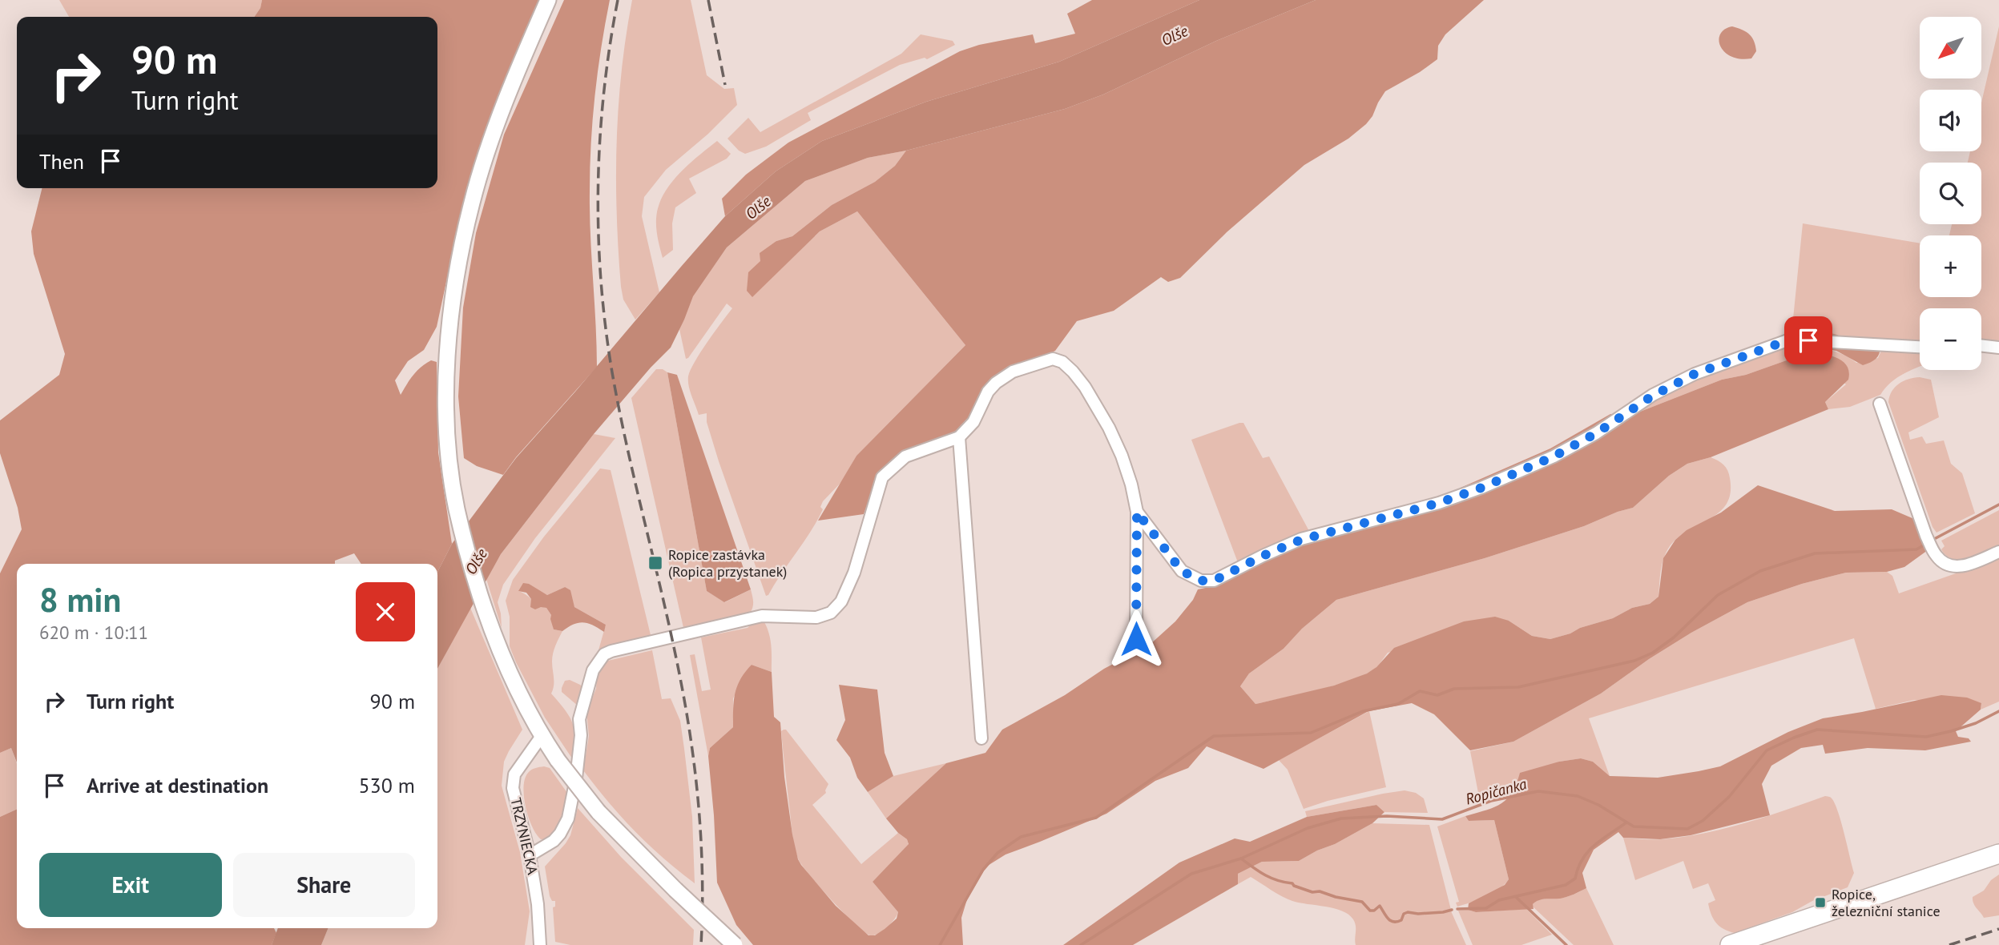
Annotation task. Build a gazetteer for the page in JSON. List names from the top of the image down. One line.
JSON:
{"streets":{"street":["TRZYNIECKA"]},"water":["Olše","Ropičanka"],"places":{"transit":["Ropice zastávka (Ropica przystanek)","Ropice, železniční stanice"]},"north":"bottom left","page":{"map_buttons":["+","−"],"turn":["90 m","Turn right"],"then":"Then","heading":["8 min","620 m · 10:11"],"list":[{"name":"Turn right","value":"90 m"},{"name":"Arrive at destination","value":"530 m"}],"buttons":["Exit","Share"]}}
